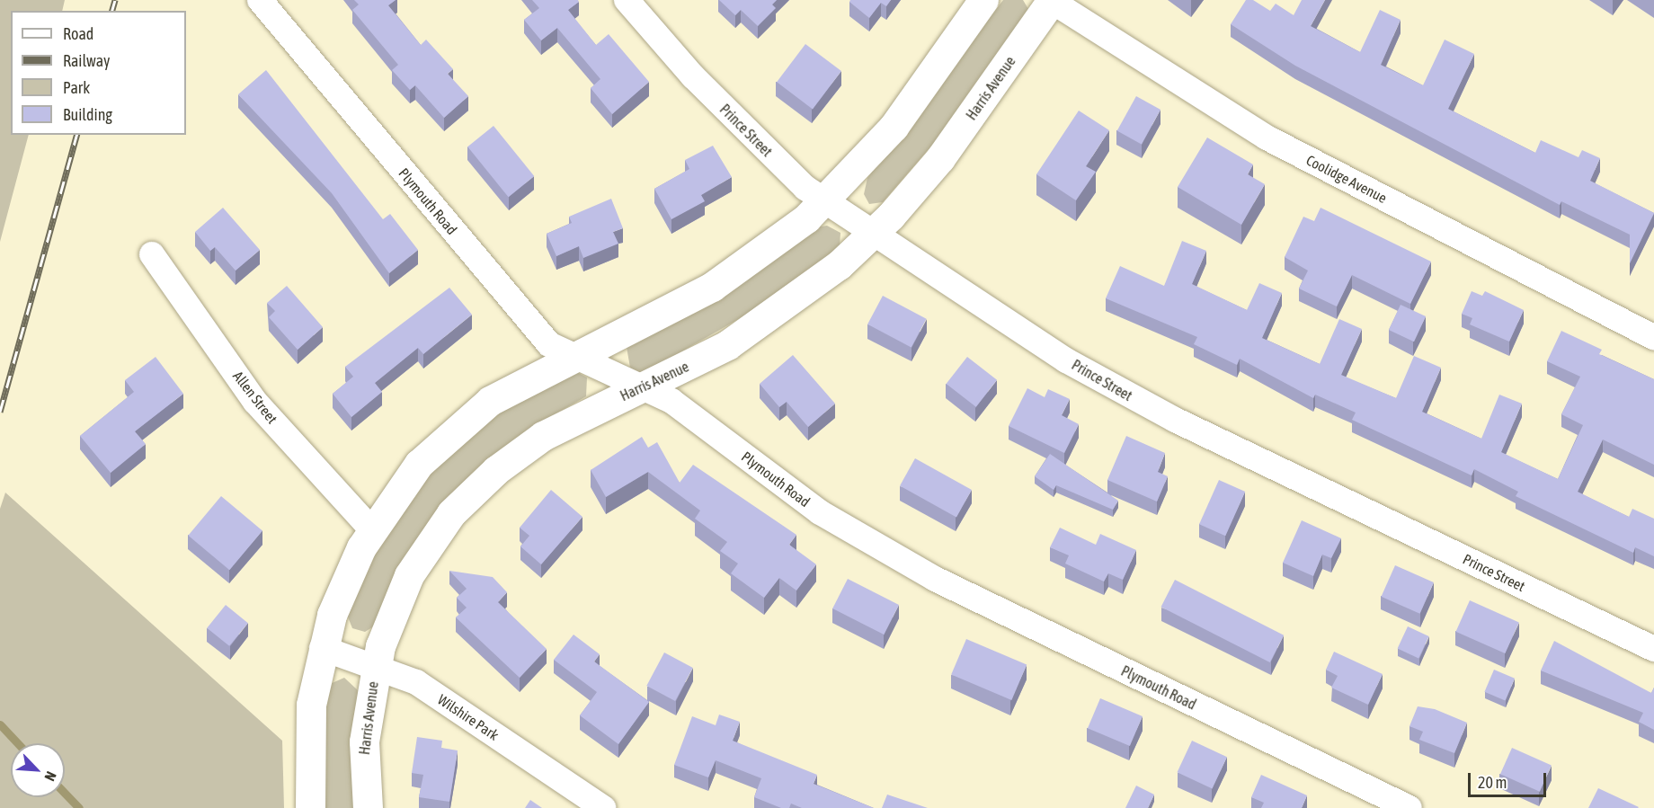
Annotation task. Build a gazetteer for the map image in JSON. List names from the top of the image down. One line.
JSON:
{"streets":{"street":["Harris Avenue","Prince Street","Coolidge Avenue","Plymouth Road","Allen Street","Wilshire Park"]},"crossings":[["Harris Avenue","Prince Street"],["Harris Avenue","Coolidge Avenue"],["Harris Avenue","Plymouth Road"],["Harris Avenue","Wilshire Park"]],"legend":["Road","Railway","Park","Building"],"scale_bar":"20 m","north":"bottom right"}
